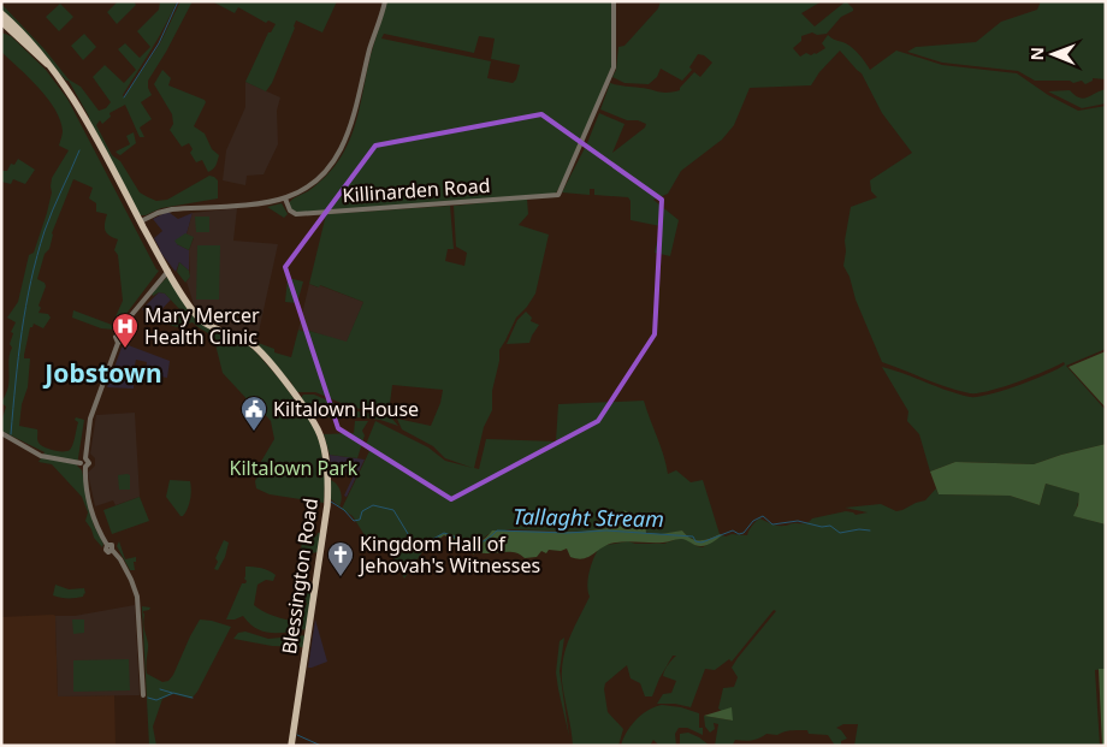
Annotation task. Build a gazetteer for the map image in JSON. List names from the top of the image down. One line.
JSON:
{"streets":{"main road":["Blessington Road"],"street":["Killinarden Road"]},"districts":["Jobstown"],"water":["Tallaght Stream"],"parks":["Kiltalown Park"],"places":{"hospital":["Mary Mercer Health Clinic"],"public building":["Kiltalown House"],"church":["Kingdom Hall of Jehovah's Witnesses"]},"north":"left"}
